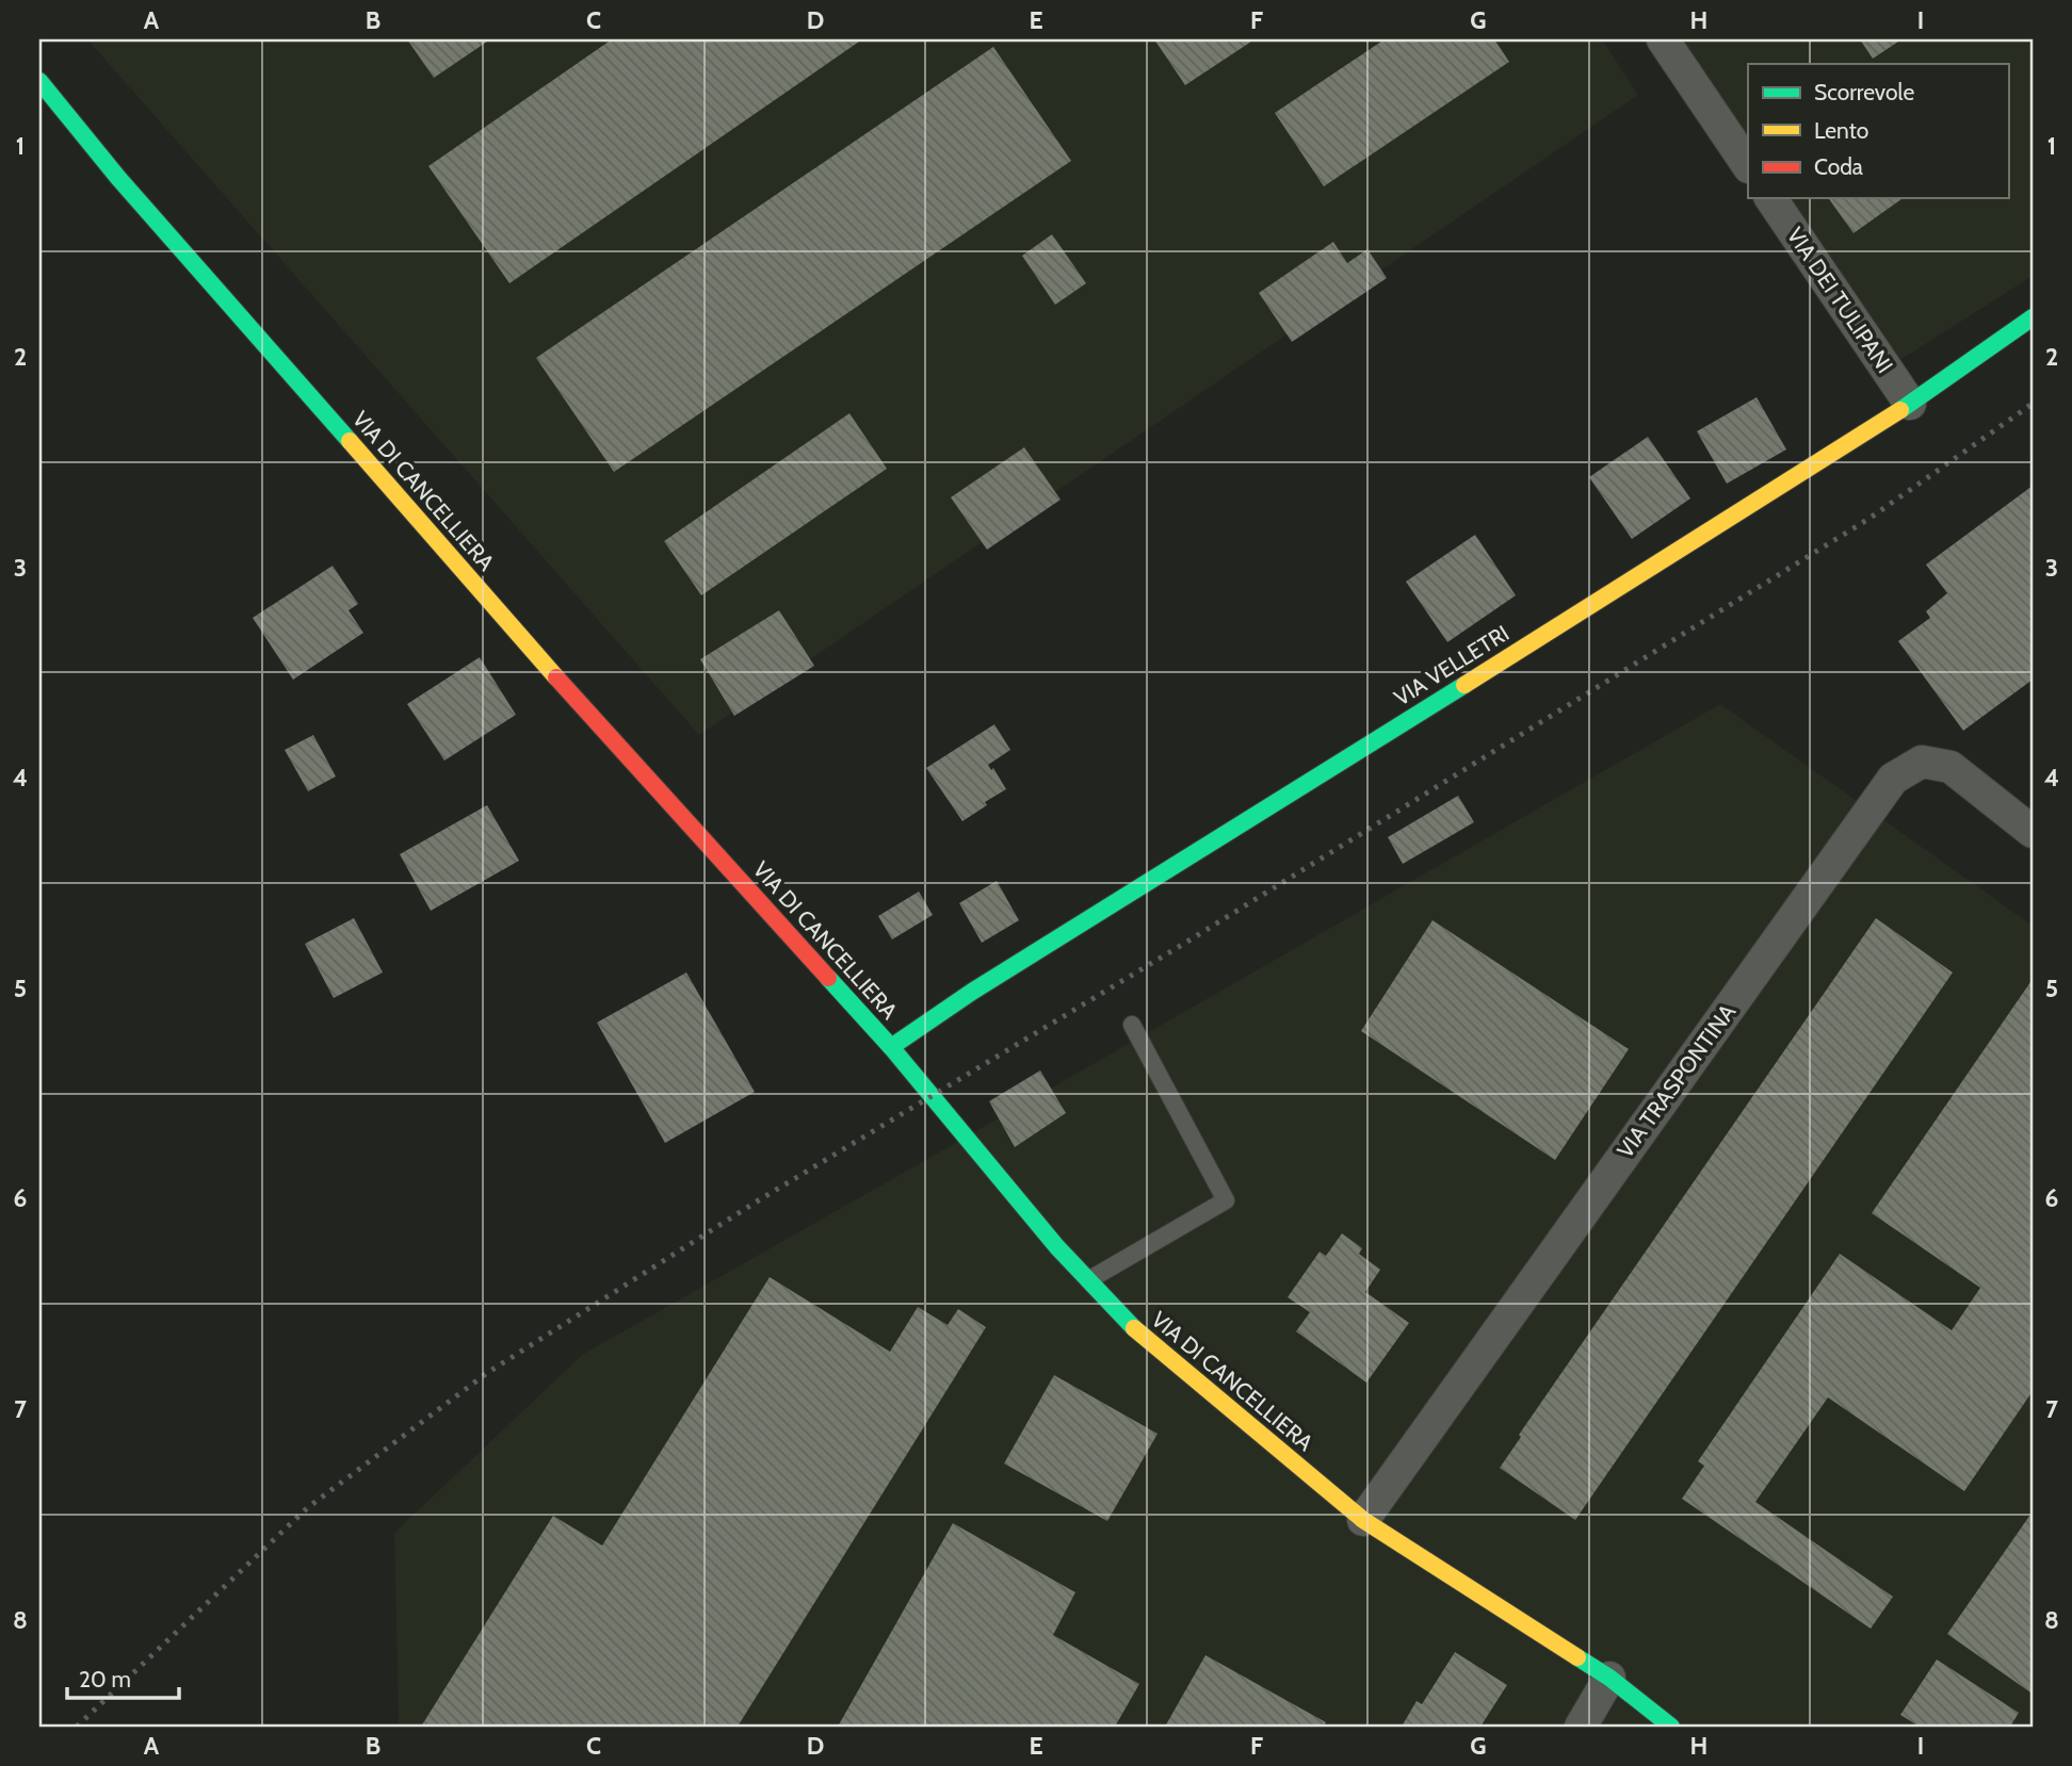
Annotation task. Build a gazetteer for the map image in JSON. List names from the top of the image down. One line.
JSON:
{"streets":{"street":["VIA DEI TULIPANI","VIA DI CANCELLIERA","VIA VELLETRI","VIA TRASPONTINA"]},"crossings":[["VIA DEI TULIPANI","VIA VELLETRI"],["VIA DI CANCELLIERA","VIA VELLETRI"],["VIA DI CANCELLIERA","VIA TRASPONTINA"]],"legend":["Scorrevole","Lento","Coda"],"scale_bar":"20 m","grid":{"columns":["A","B","C","D","E","F","G","H","I"],"rows":["1","2","3","4","5","6","7","8"]}}
